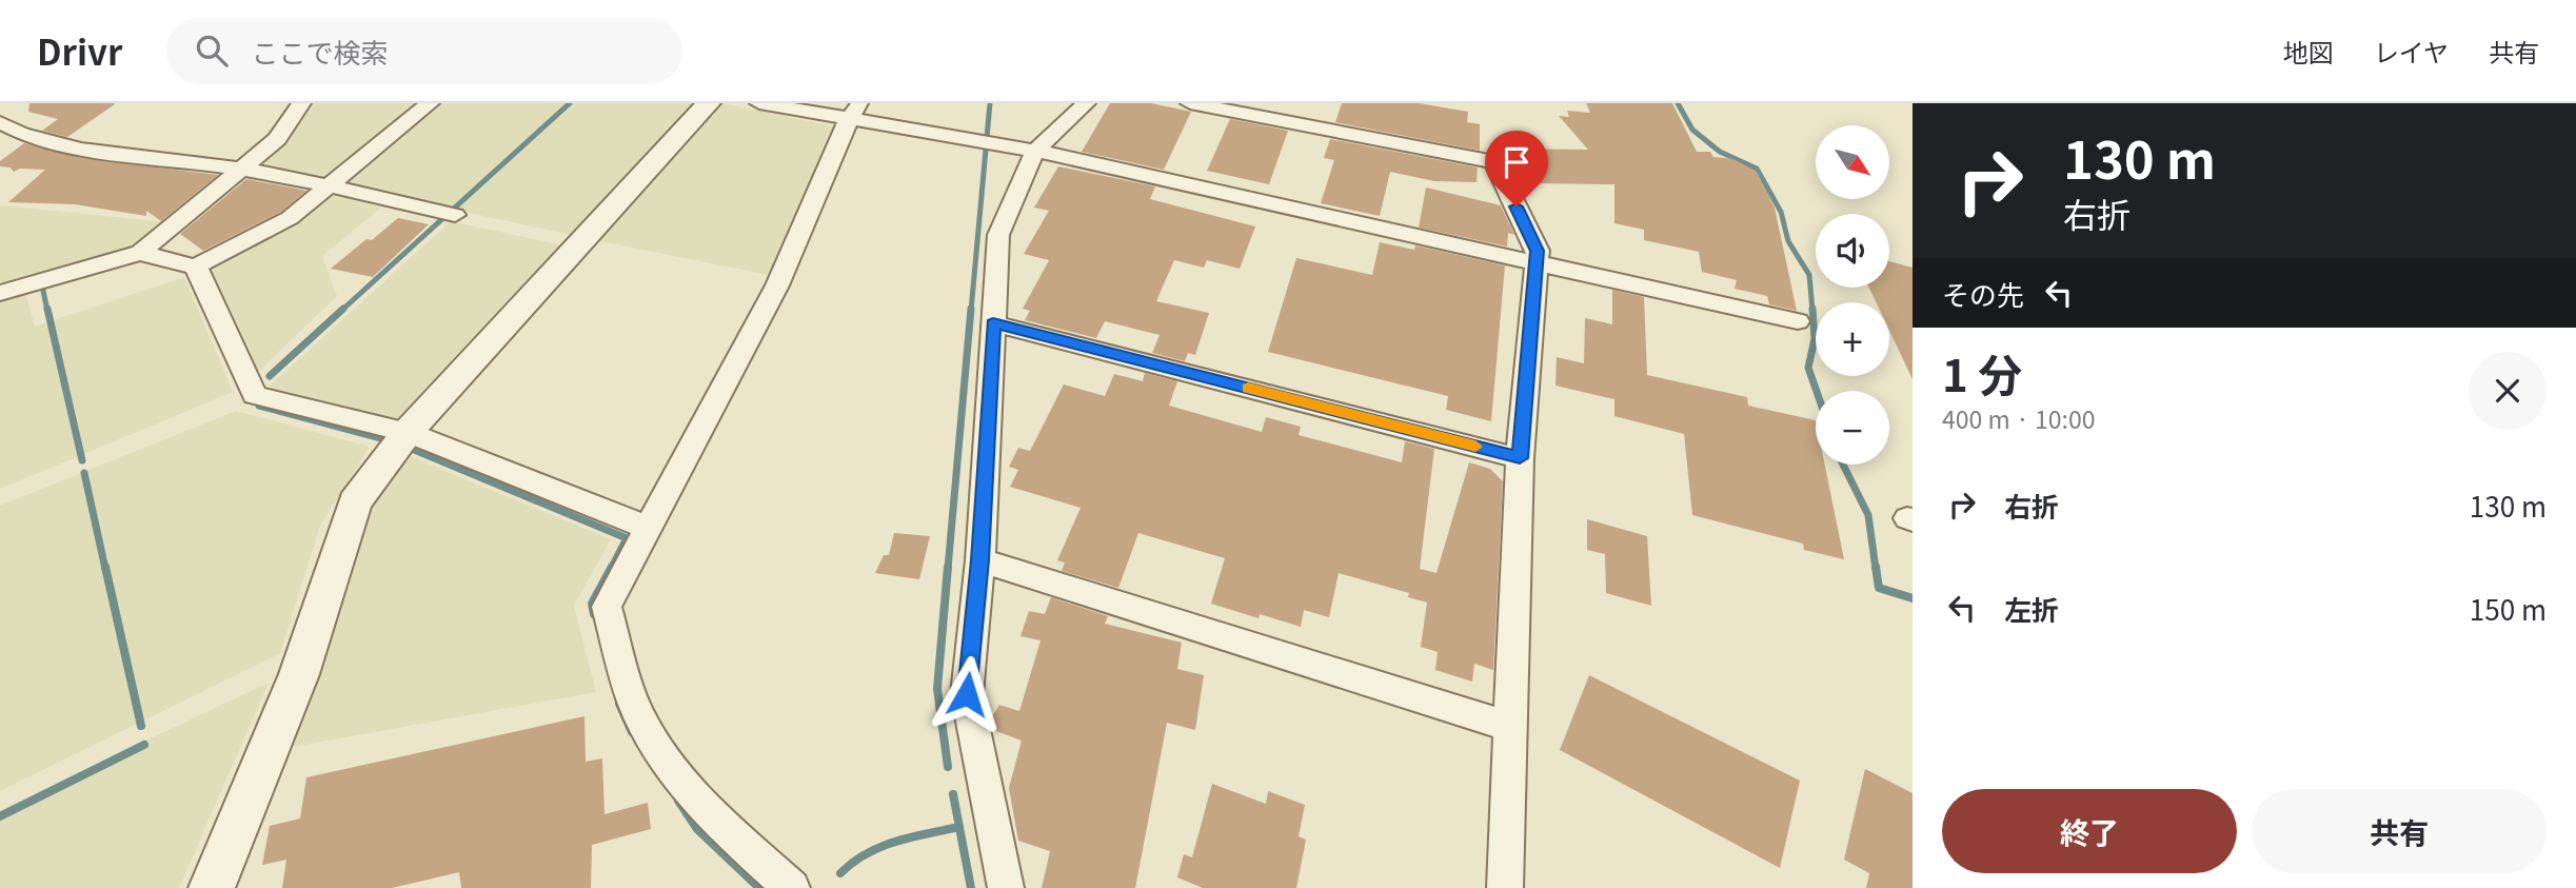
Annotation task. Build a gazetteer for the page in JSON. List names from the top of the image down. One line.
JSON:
{"north":"bottom right","page":{"header":"Drivr","search":"ここで検索","nav":["地図","レイヤ","共有"],"turn":["130 m","右折"],"map_buttons":["+","−"],"then":"その先","heading":["1 分","400 m · 10:00"],"list":[{"name":"右折","value":"130 m"},{"name":"左折","value":"150 m"}],"buttons":["終了","共有"]}}
